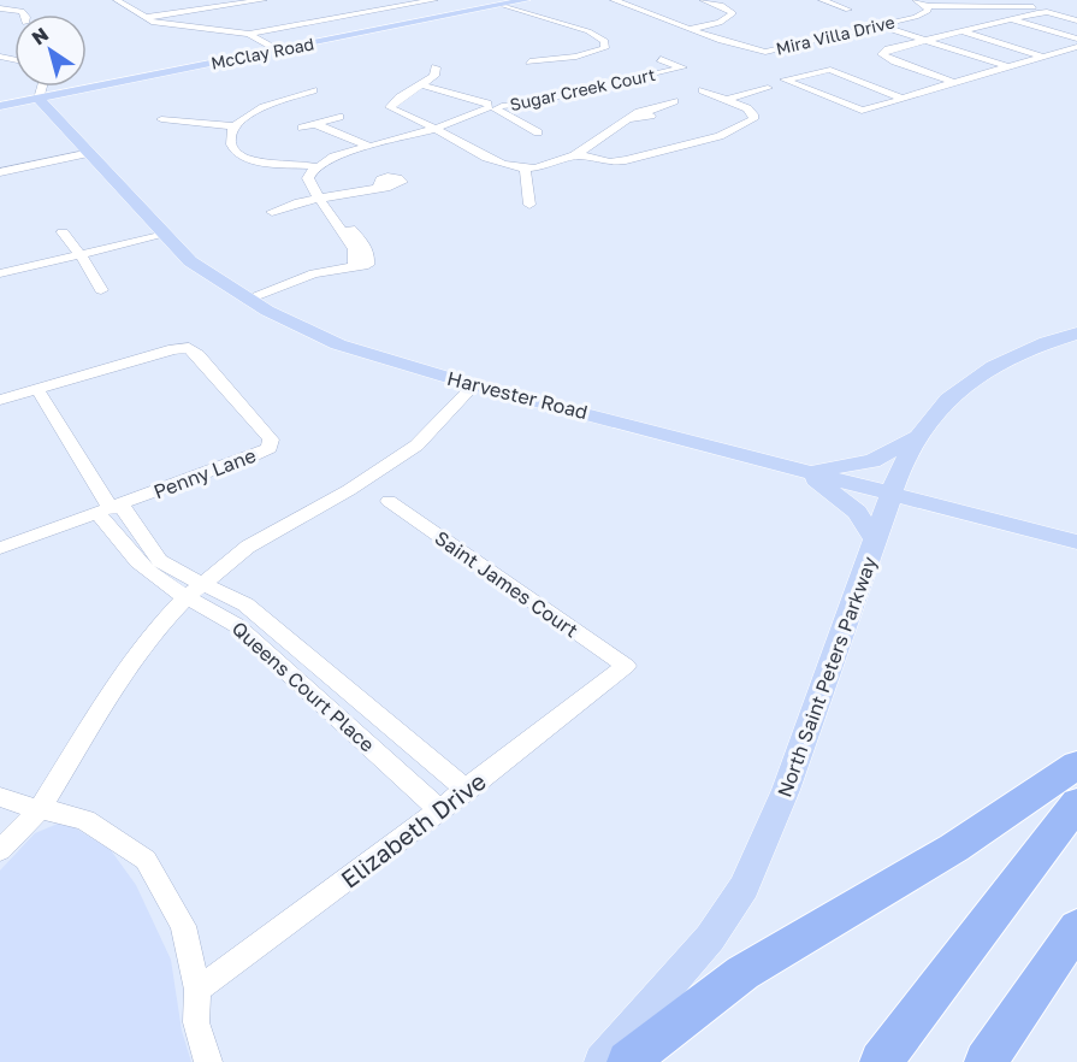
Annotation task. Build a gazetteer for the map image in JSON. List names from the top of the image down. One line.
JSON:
{"streets":{"main road":["McClay Road","Harvester Road","North Saint Peters Parkway"],"street":["Mira Villa Drive","Sugar Creek Court","Penny Lane","Saint James Court","Queens Court Place","Elizabeth Drive"]},"crossings":[["McClay Road","Harvester Road"],["Harvester Road","North Saint Peters Parkway"],["Penny Lane","Queens Court Place"],["Saint James Court","Elizabeth Drive"],["Queens Court Place","Elizabeth Drive"]],"north":"top left"}
